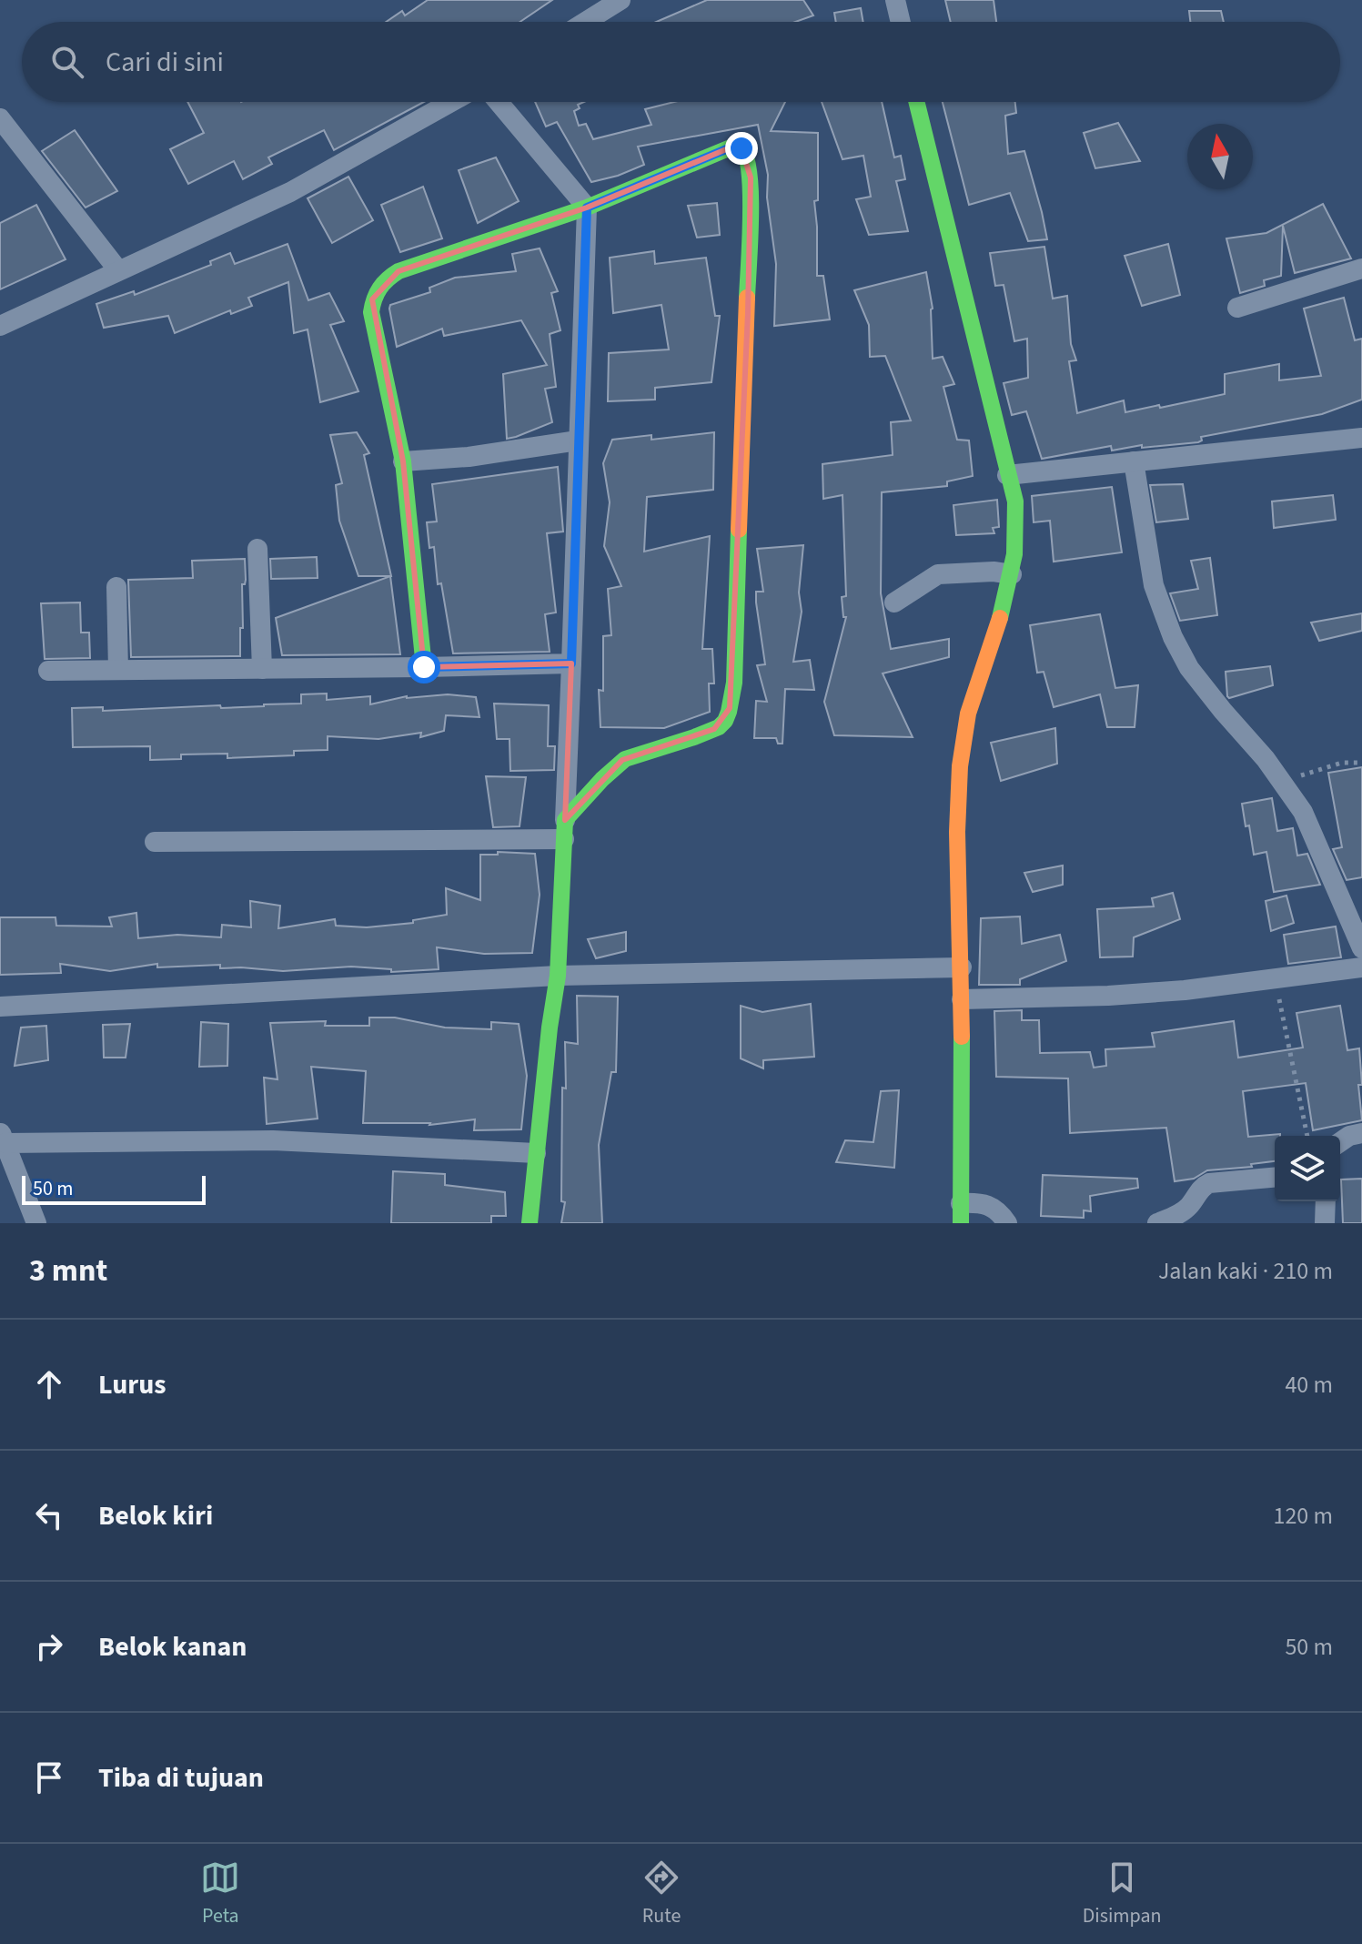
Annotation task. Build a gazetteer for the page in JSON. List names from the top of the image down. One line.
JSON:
{"scale_bar":"50 m","north":"top","page":{"search":"Cari di sini","scale":"50 m","heading":["3 mnt","Jalan kaki · 210 m"],"list":[["Lurus","40 m"],["Belok kiri","120 m"],["Belok kanan","50 m"],"Tiba di tujuan"],"nav":["Peta","Rute","Disimpan"]}}
